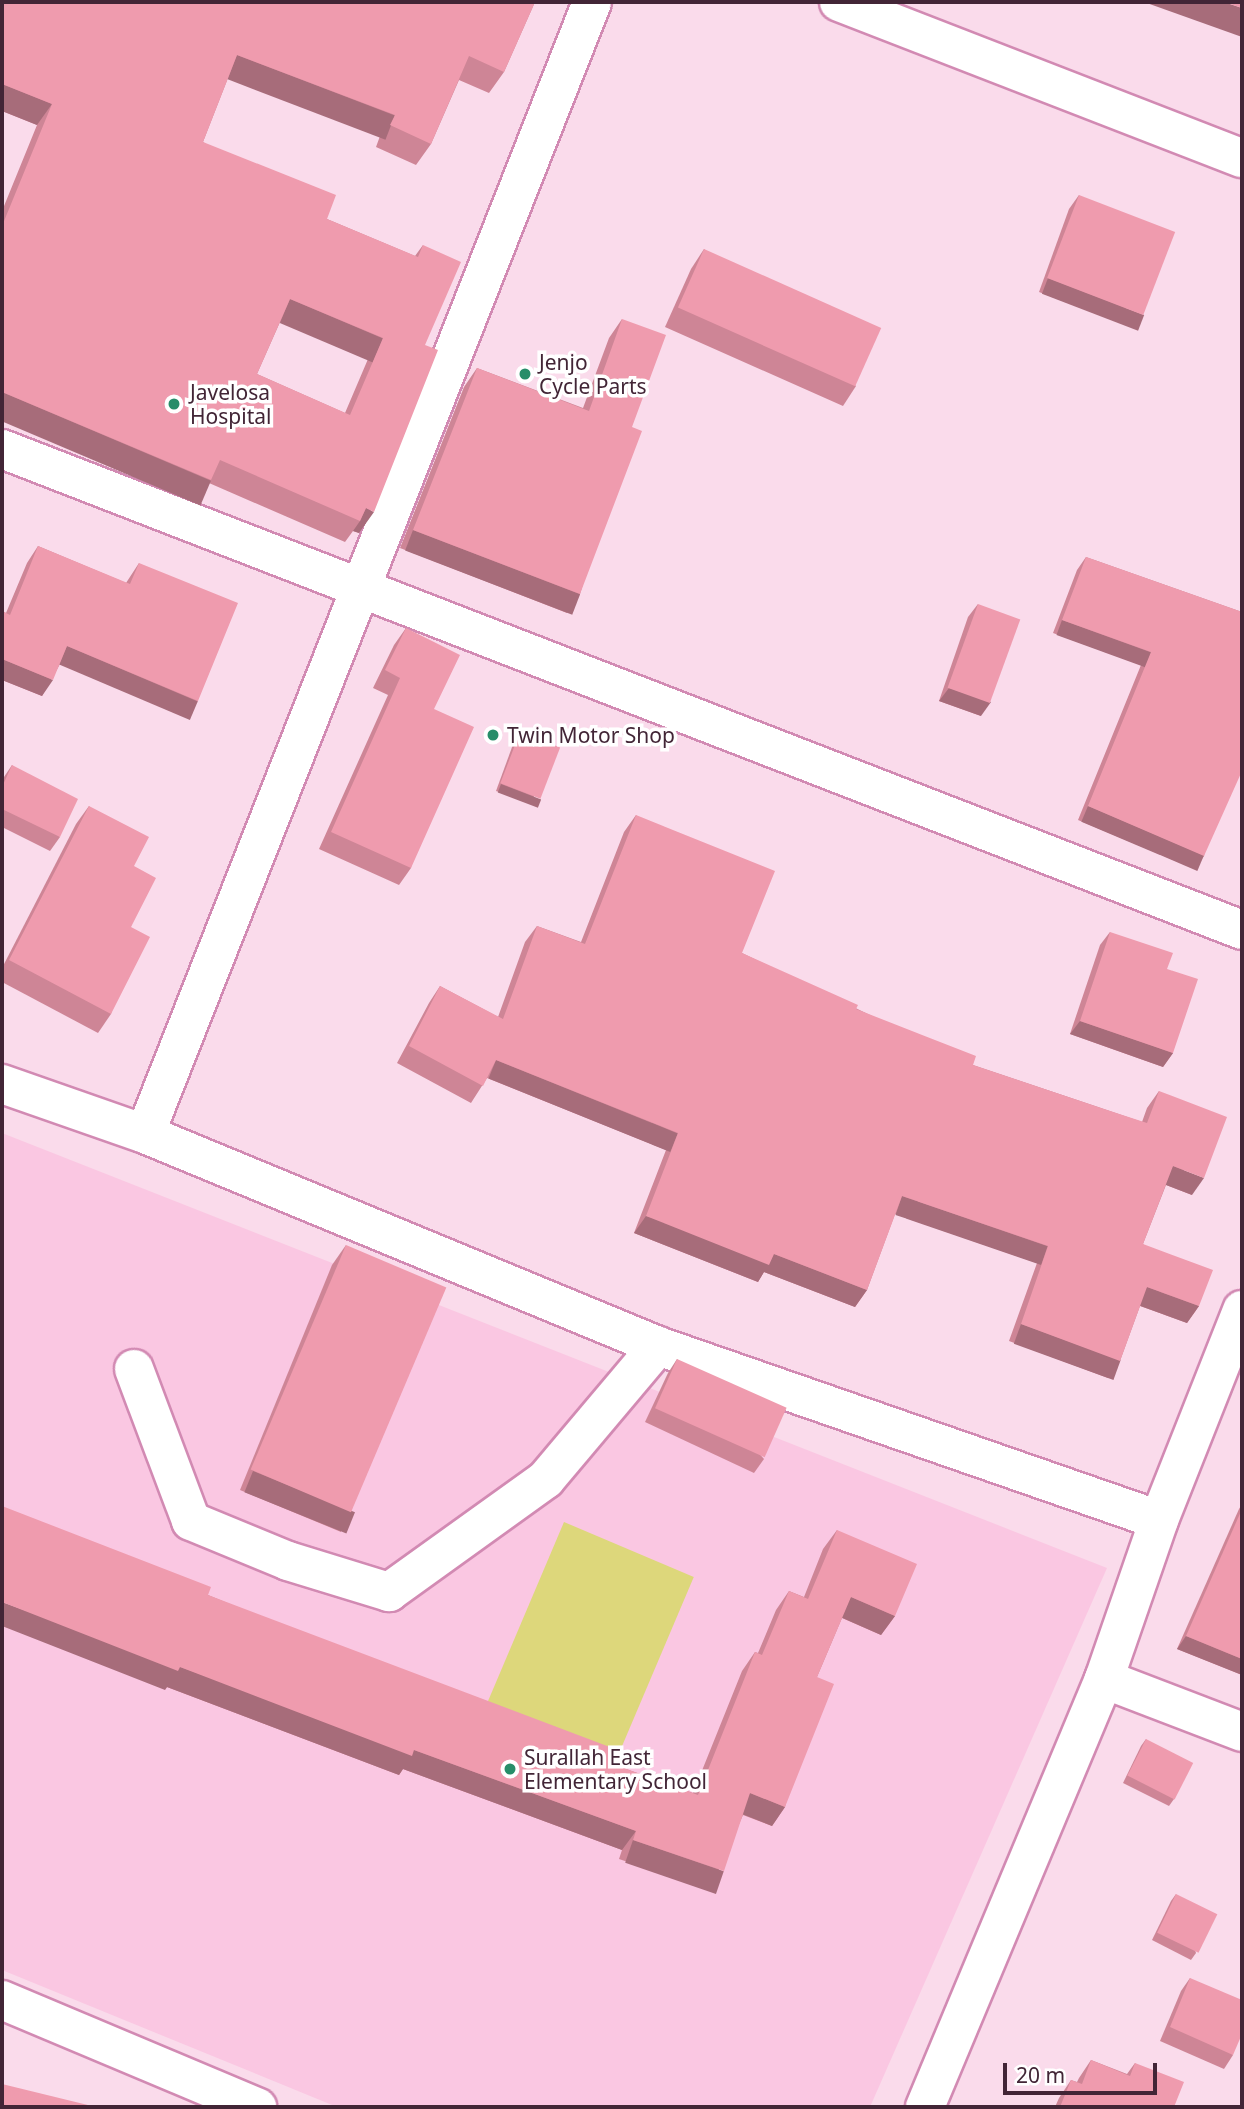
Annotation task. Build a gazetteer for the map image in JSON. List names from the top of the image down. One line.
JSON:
{"places":["Jenjo Cycle Parts","Javelosa Hospital","Twin Motor Shop","Surallah East Elementary School"],"scale_bar":"20 m"}
